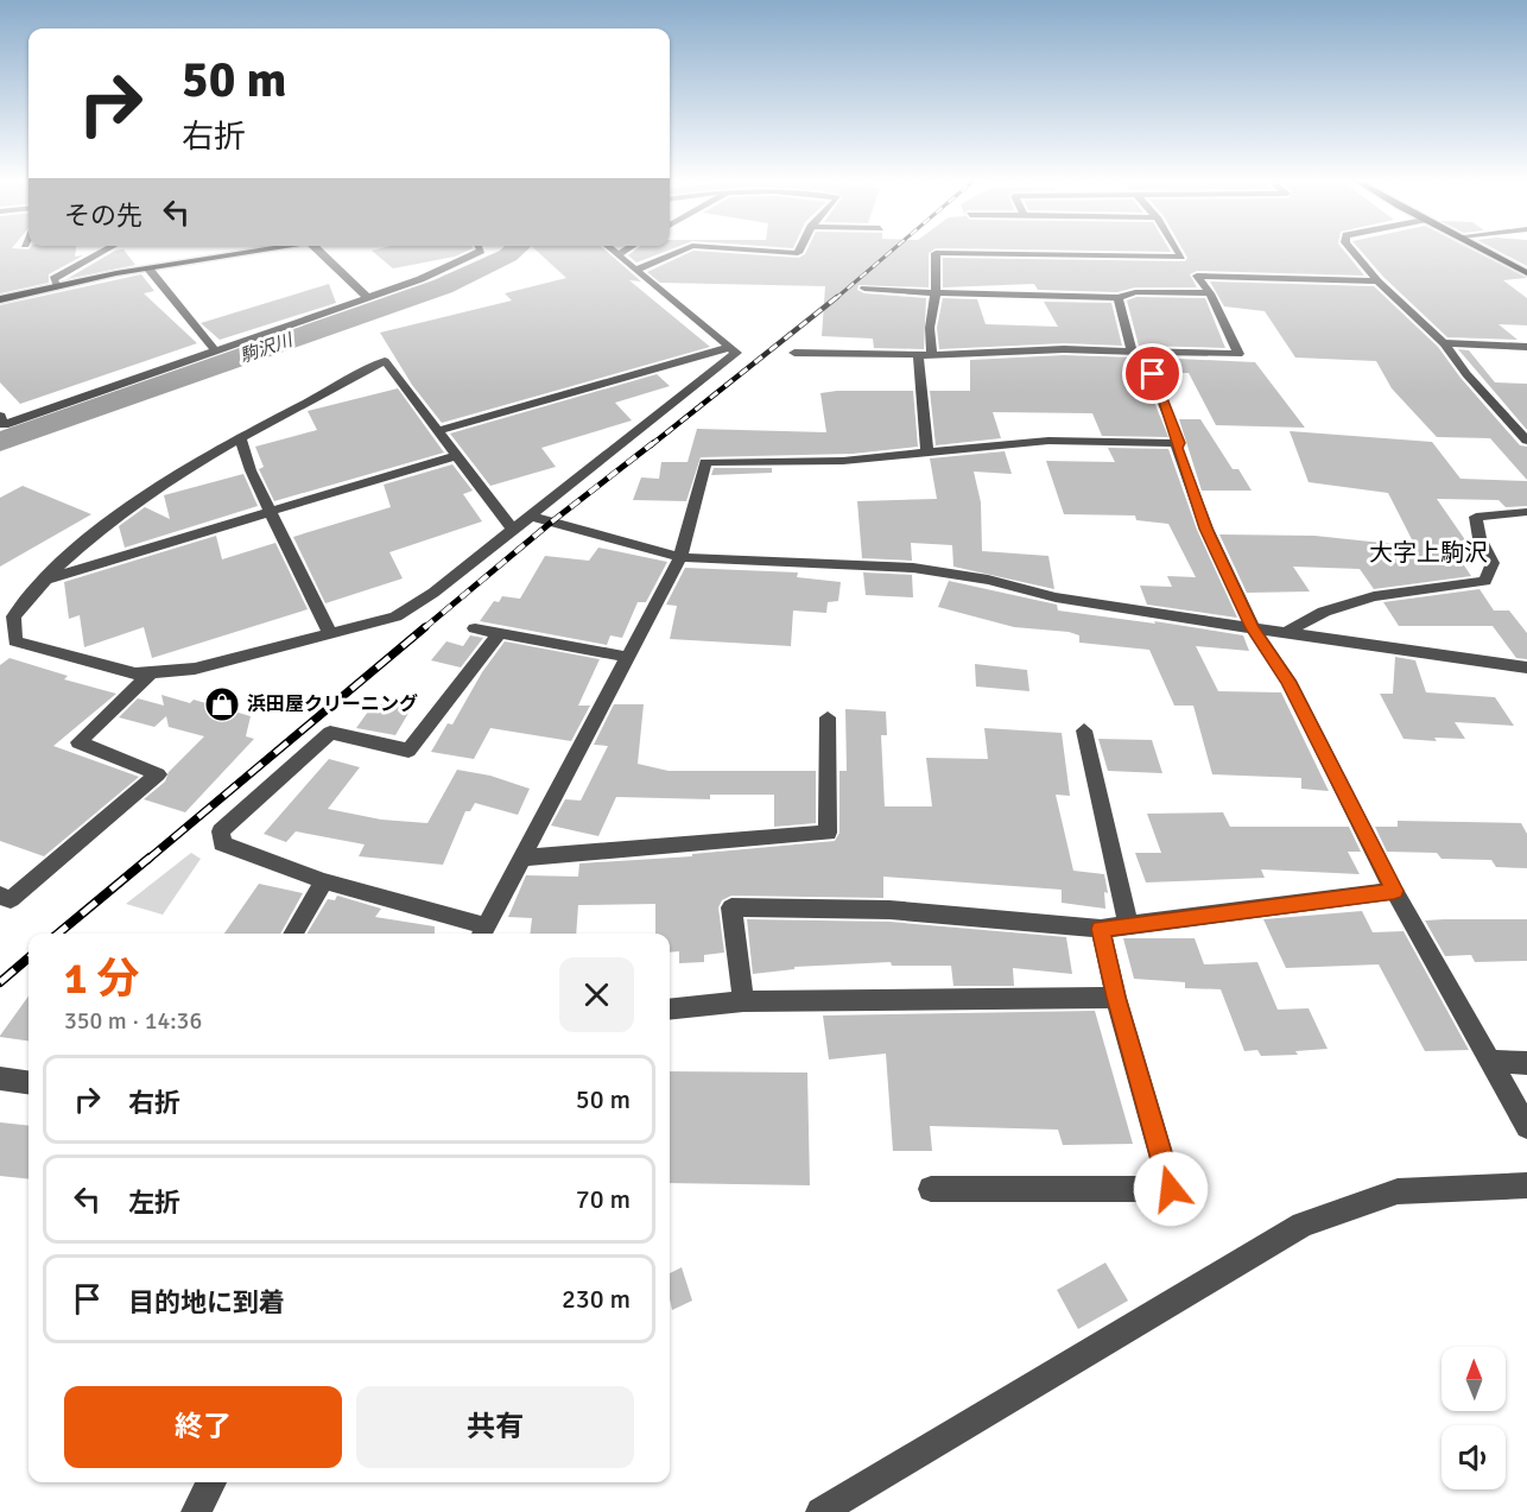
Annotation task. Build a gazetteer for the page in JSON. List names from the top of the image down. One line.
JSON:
{"districts":["大字上駒沢"],"water":["駒沢川"],"places":{"shop":["浜田屋クリーニング"]},"north":"top","page":{"turn":["50 m","右折"],"then":"その先","heading":["1 分","350 m · 14:36"],"list":[{"name":"右折","value":"50 m"},{"name":"左折","value":"70 m"},{"name":"目的地に到着","value":"230 m"}],"buttons":["終了","共有"]}}
